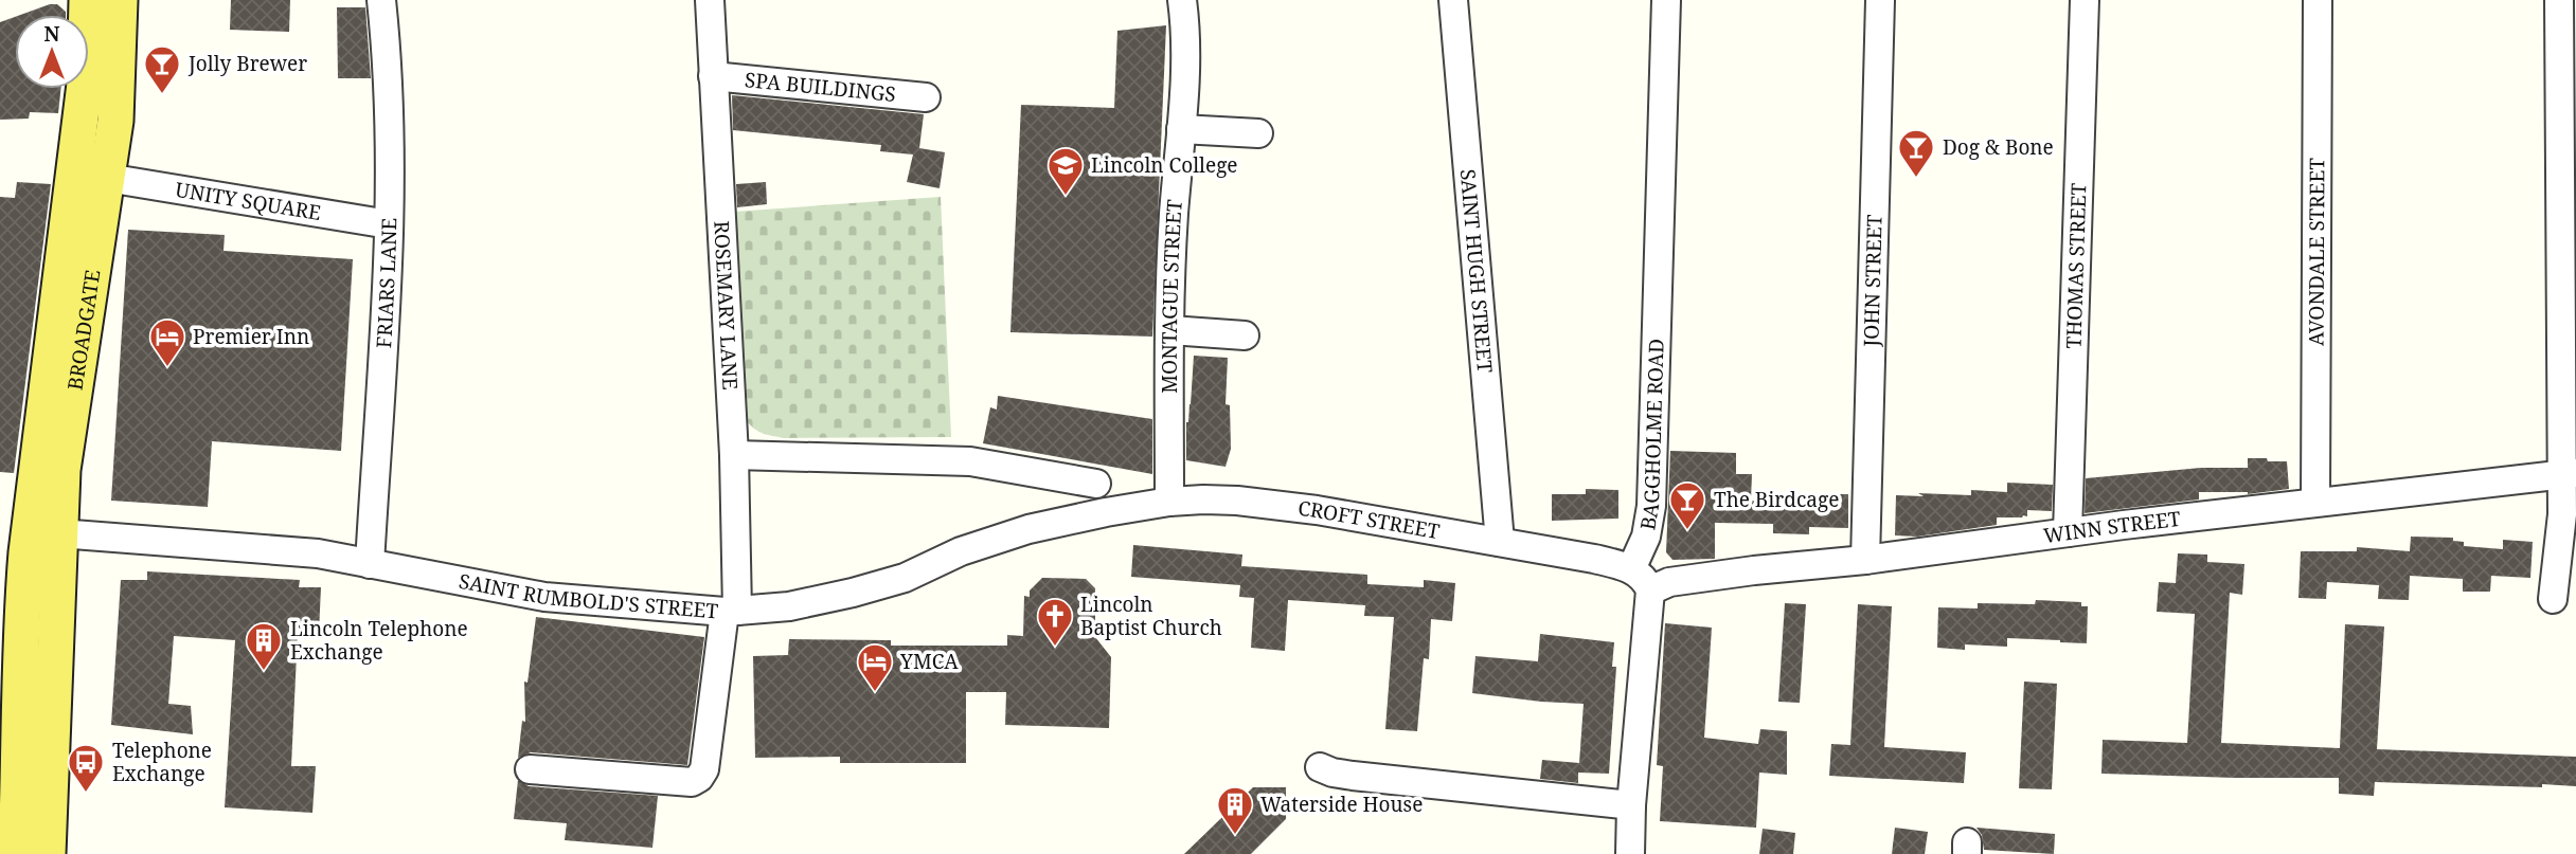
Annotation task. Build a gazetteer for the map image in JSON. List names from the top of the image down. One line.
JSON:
{"streets":{"main road":["BROADGATE"],"street":["SPA BUILDINGS","UNITY SQUARE","AVONDALE STREET","THOMAS STREET","SAINT HUGH STREET","JOHN STREET","FRIARS LANE","MONTAGUE STREET","ROSEMARY LANE","BAGGHOLME ROAD","CROFT STREET","WINN STREET","SAINT RUMBOLD'S STREET"]},"crossings":[["SPA BUILDINGS","ROSEMARY LANE"],["UNITY SQUARE","FRIARS LANE"],["UNITY SQUARE","BROADGATE"],["AVONDALE STREET","WINN STREET"],["THOMAS STREET","WINN STREET"],["SAINT HUGH STREET","CROFT STREET"],["JOHN STREET","WINN STREET"],["FRIARS LANE","SAINT RUMBOLD'S STREET"],["MONTAGUE STREET","CROFT STREET"],["ROSEMARY LANE","SAINT RUMBOLD'S STREET"],["BROADGATE","SAINT RUMBOLD'S STREET"],["BAGGHOLME ROAD","CROFT STREET"],["CROFT STREET","SAINT RUMBOLD'S STREET"]],"places":{"bar":["Jolly Brewer","Dog & Bone","The Birdcage"],"school or university":["Lincoln College"],"hotel":["Premier Inn","YMCA"],"church":["Lincoln Baptist Church"],"building":["Lincoln Telephone Exchange","Waterside House"],"bus stop":["Telephone Exchange"]},"north":"top"}
